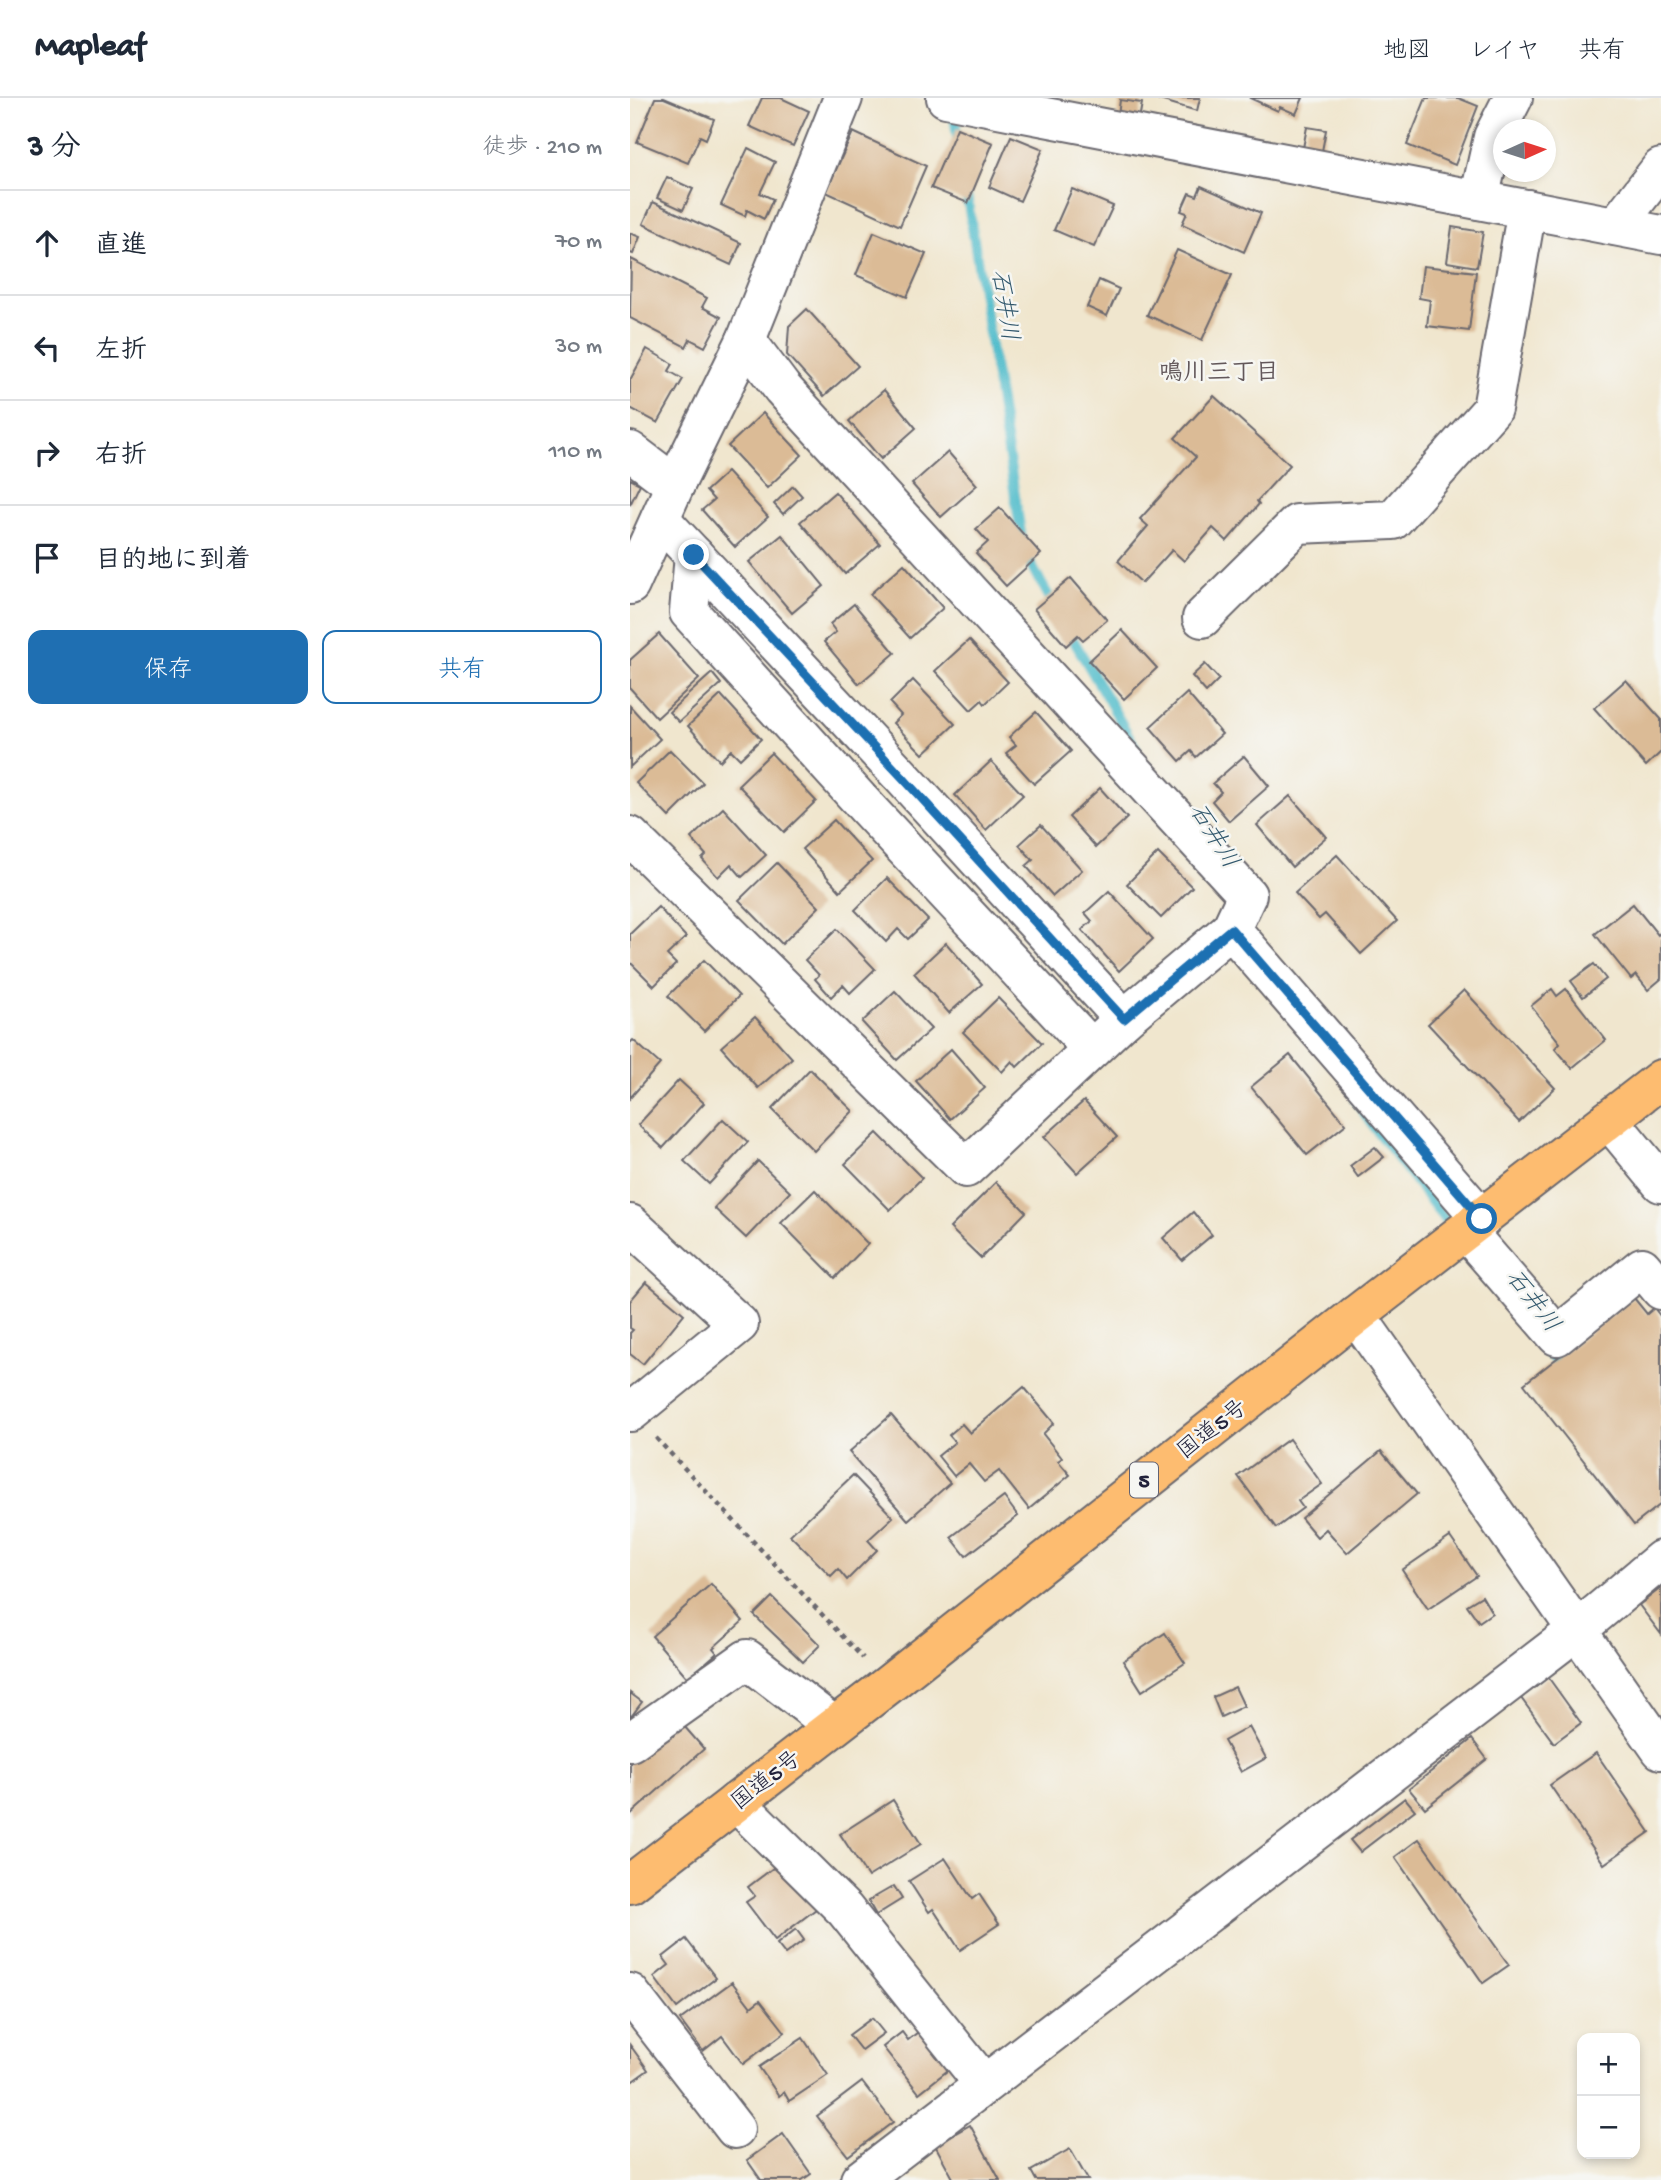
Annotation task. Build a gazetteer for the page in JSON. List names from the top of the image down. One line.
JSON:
{"streets":{"highway":["国道5号","5"]},"districts":["鳴川三丁目"],"water":["石井川"],"north":"right","page":{"header":"Mapleaf","nav":["地図","レイヤ","共有"],"heading":["3 分","徒歩 · 210 m"],"list":[["直進","70 m"],["左折","30 m"],["右折","110 m"],"目的地に到着"],"buttons":["保存","共有"],"map_buttons":["+","−"]}}
